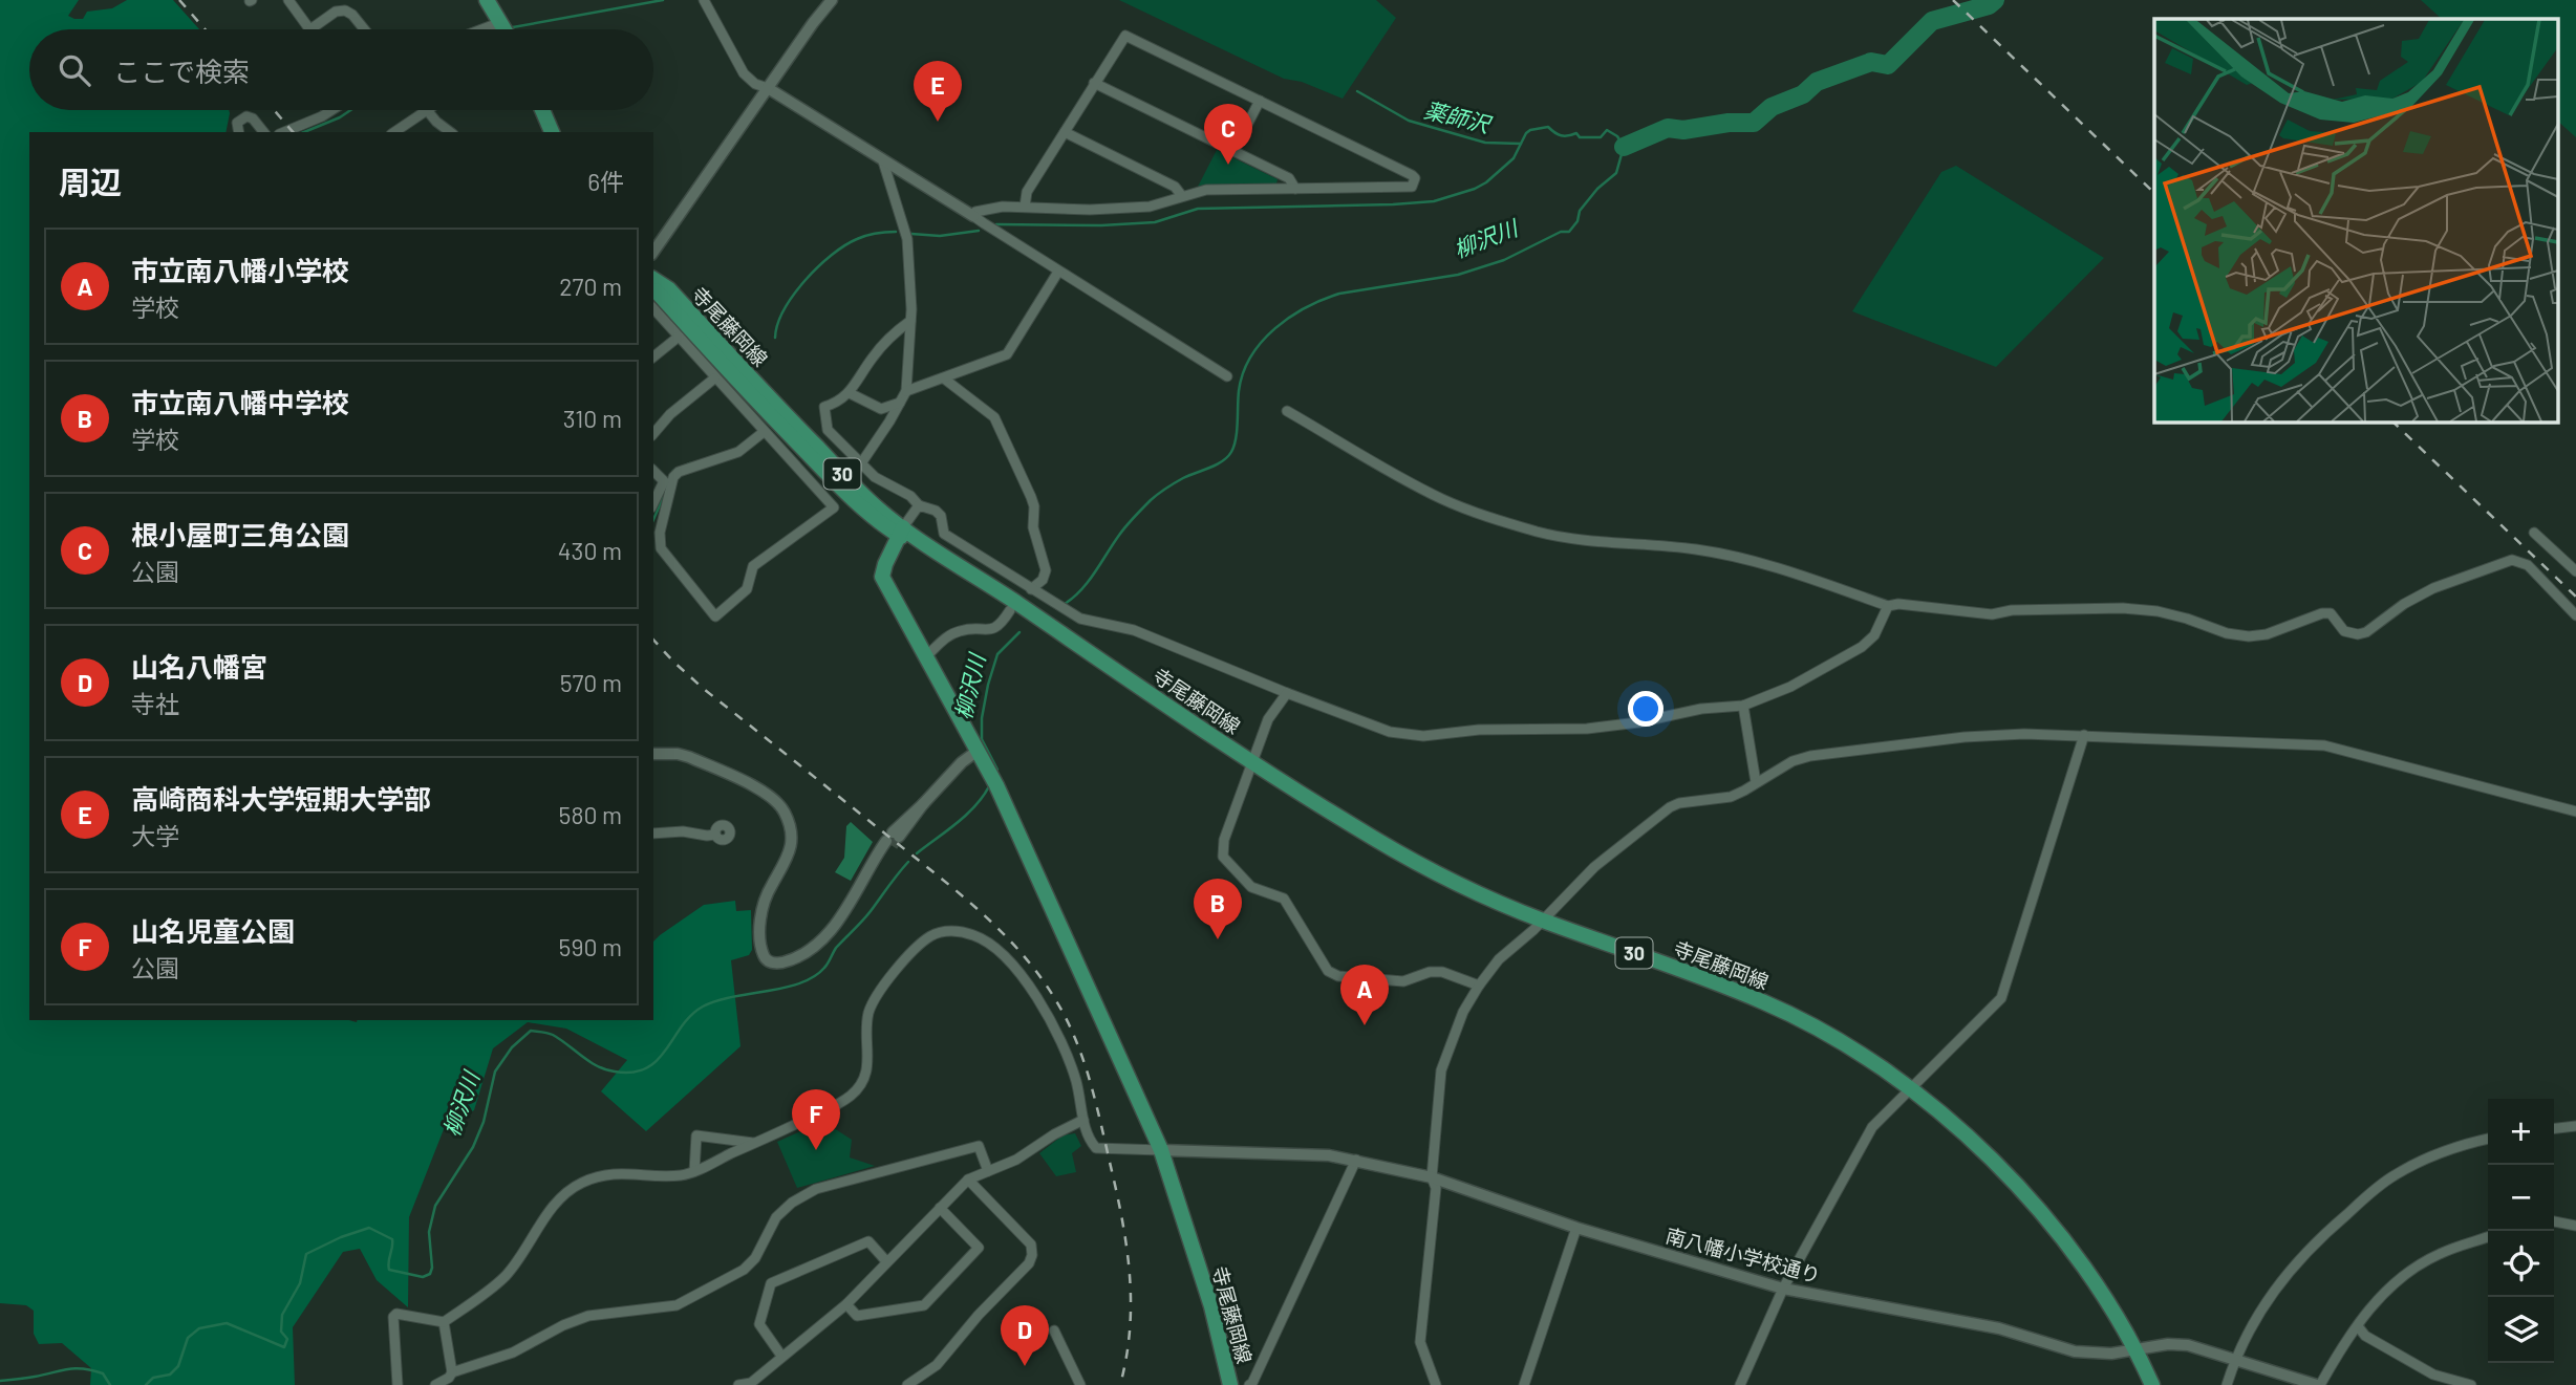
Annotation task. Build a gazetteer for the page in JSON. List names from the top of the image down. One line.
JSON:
{"streets":{"main road":["寺尾藤岡線","30"],"street":["南八幡小学校通り"]},"crossings":[["寺尾藤岡線","南八幡小学校通り"]],"water":["薬師沢","柳沢川"],"page":{"search":"ここで検索","pins":["E","C","B","A","F","D"],"heading":["周辺","6件"],"list":[{"mark":"A","name":"市立南八幡小学校","note":"学校","value":"270 m"},{"mark":"B","name":"市立南八幡中学校","note":"学校","value":"310 m"},{"mark":"C","name":"根小屋町三角公園","note":"公園","value":"430 m"},{"mark":"D","name":"山名八幡宮","note":"寺社","value":"570 m"},{"mark":"E","name":"高崎商科大学短期大学部","note":"大学","value":"580 m"},{"mark":"F","name":"山名児童公園","note":"公園","value":"590 m"}],"map_buttons":["+","−"]}}
